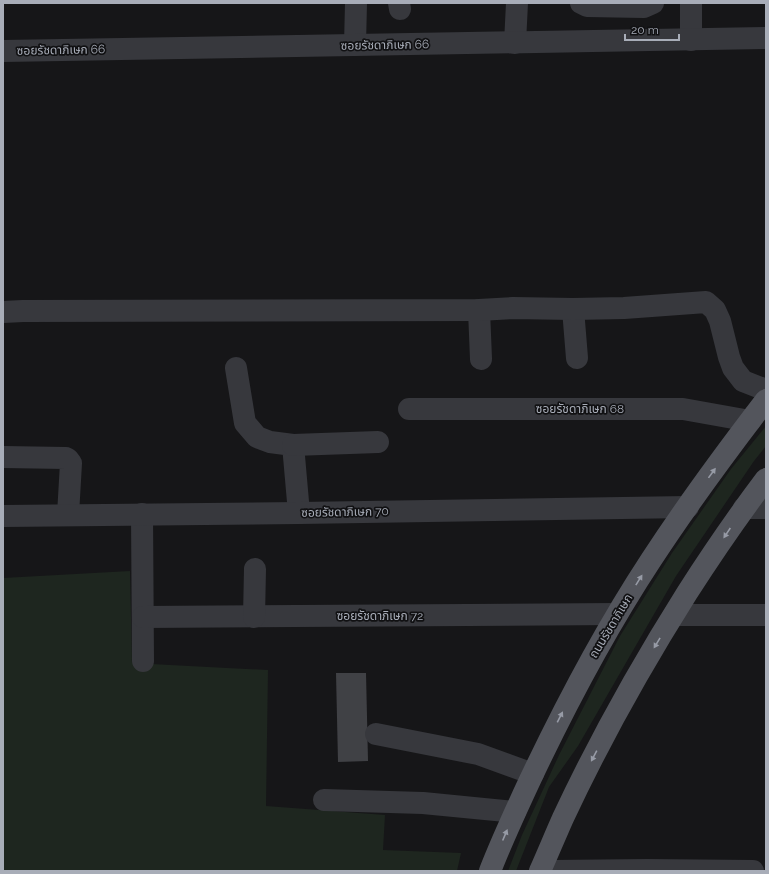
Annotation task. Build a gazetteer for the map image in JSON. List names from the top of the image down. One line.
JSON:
{"streets":{"main road":["ถนนรัชดาภิเษก"],"street":["ซอยรัชดาภิเษก 66","ซอยรัชดาภิเษก 68","ซอยรัชดาภิเษก 70","ซอยรัชดาภิเษก 72"]},"crossings":[["ซอยรัชดาภิเษก 68","ถนนรัชดาภิเษก"],["ซอยรัชดาภิเษก 70","ถนนรัชดาภิเษก"],["ซอยรัชดาภิเษก 72","ถนนรัชดาภิเษก"]],"scale_bar":"20 m"}
